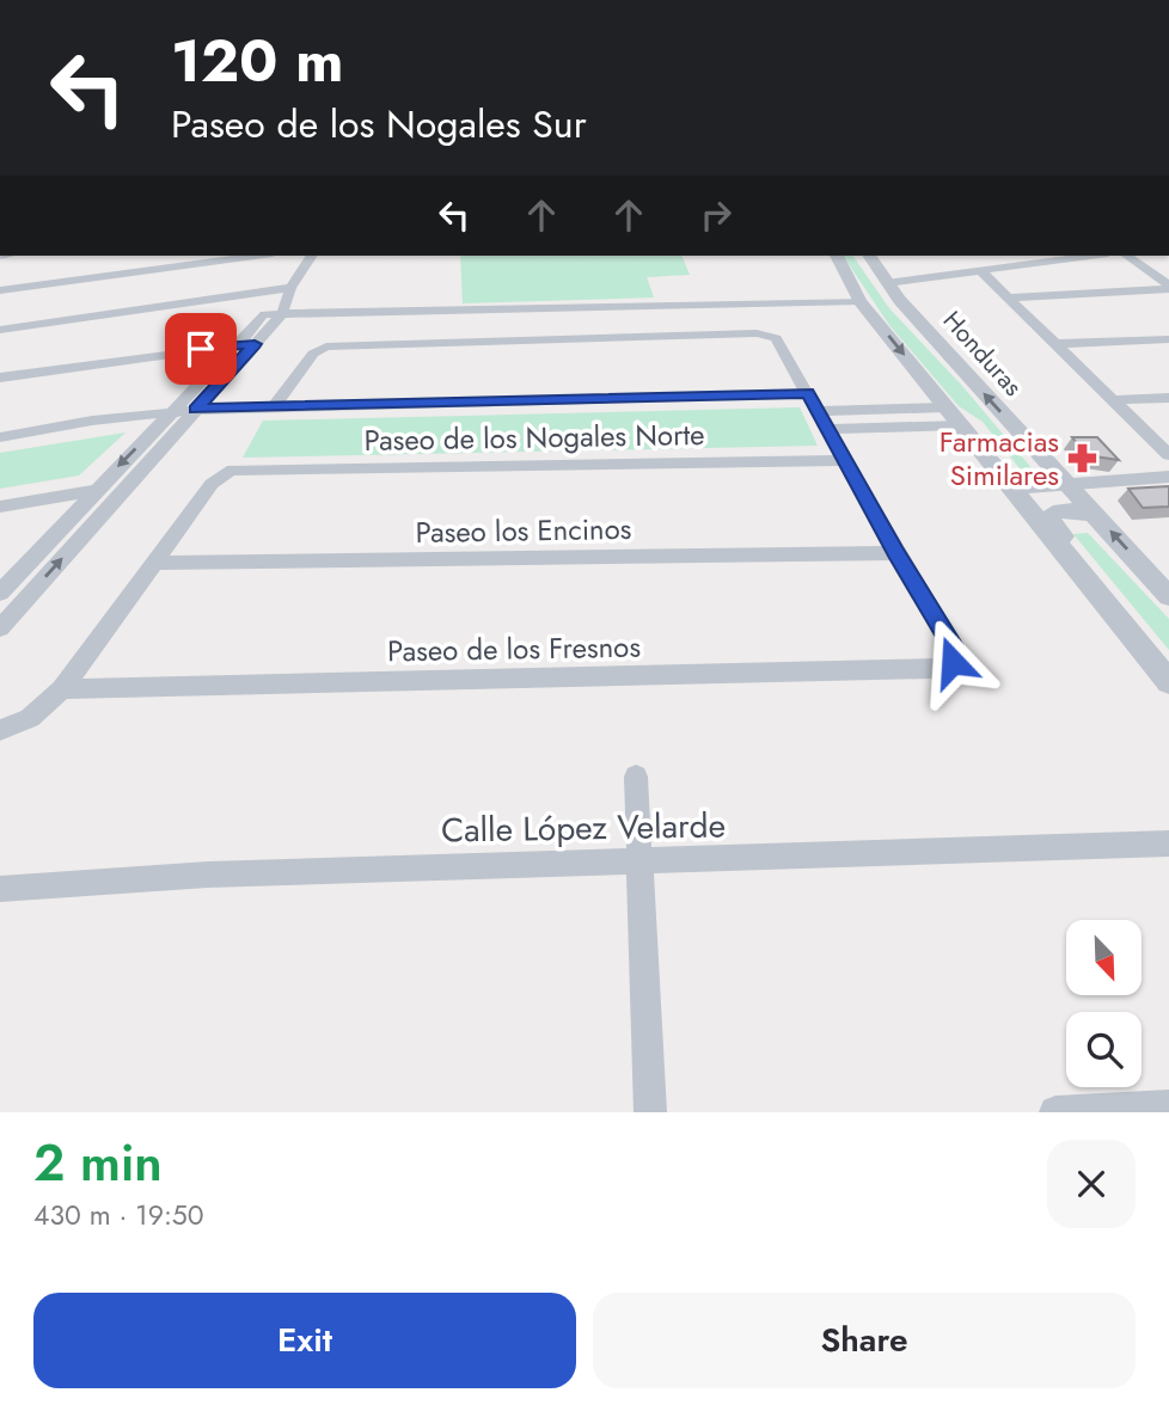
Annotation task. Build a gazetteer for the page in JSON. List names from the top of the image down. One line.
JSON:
{"streets":{"street":["Honduras","Paseo de los Nogales Norte","Paseo los Encinos","Paseo de los Fresnos","Calle López Velarde"]},"crossings":[["Paseo de los Nogales Norte","Paseo los Encinos"],["Paseo los Encinos","Paseo de los Fresnos"]],"places":{"pharmacy":["Farmacias Similares"]},"north":"bottom right","page":{"turn":["120 m","Paseo de los Nogales Sur"],"heading":["2 min","430 m · 19:50"],"buttons":["Exit","Share"]}}
